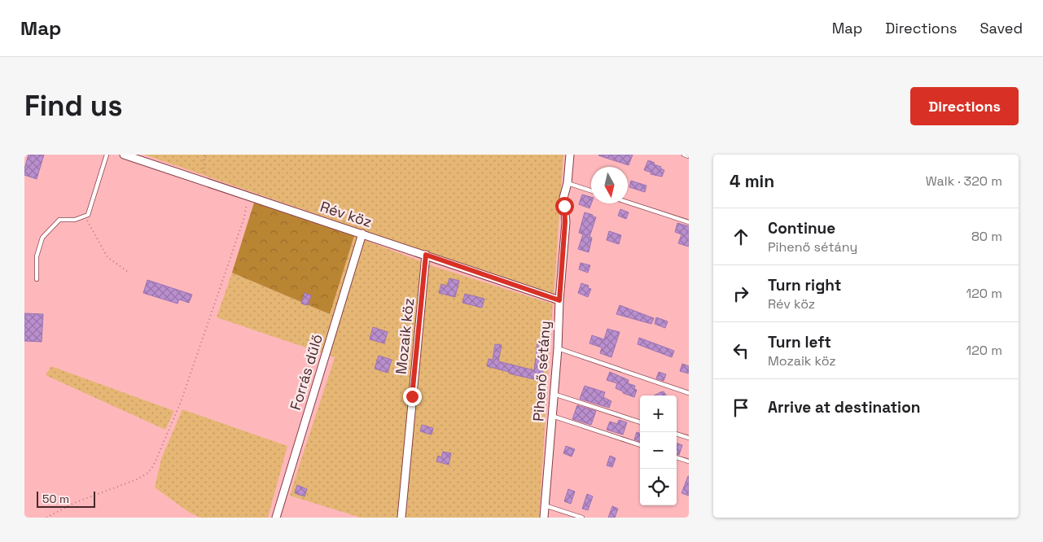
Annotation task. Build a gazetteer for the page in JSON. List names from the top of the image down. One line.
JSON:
{"streets":{"street":["Rév köz","Mozaik köz","Pihenő sétány","Forrás dűlő"]},"crossings":[["Rév köz","Mozaik köz"],["Rév köz","Pihenő sétány"],["Rév köz","Forrás dűlő"]],"scale_bar":"50 m","north":"bottom","page":{"header":"Map","nav":["Map","Directions","Saved"],"buttons":"Directions","title":"Find us","heading":["4 min","Walk · 320 m"],"list":[["Continue","Pihenő sétány","80 m"],["Turn right","Rév köz","120 m"],["Turn left","Mozaik köz","120 m"],"Arrive at destination"],"map_buttons":["+","−"],"scale":"50 m"}}
